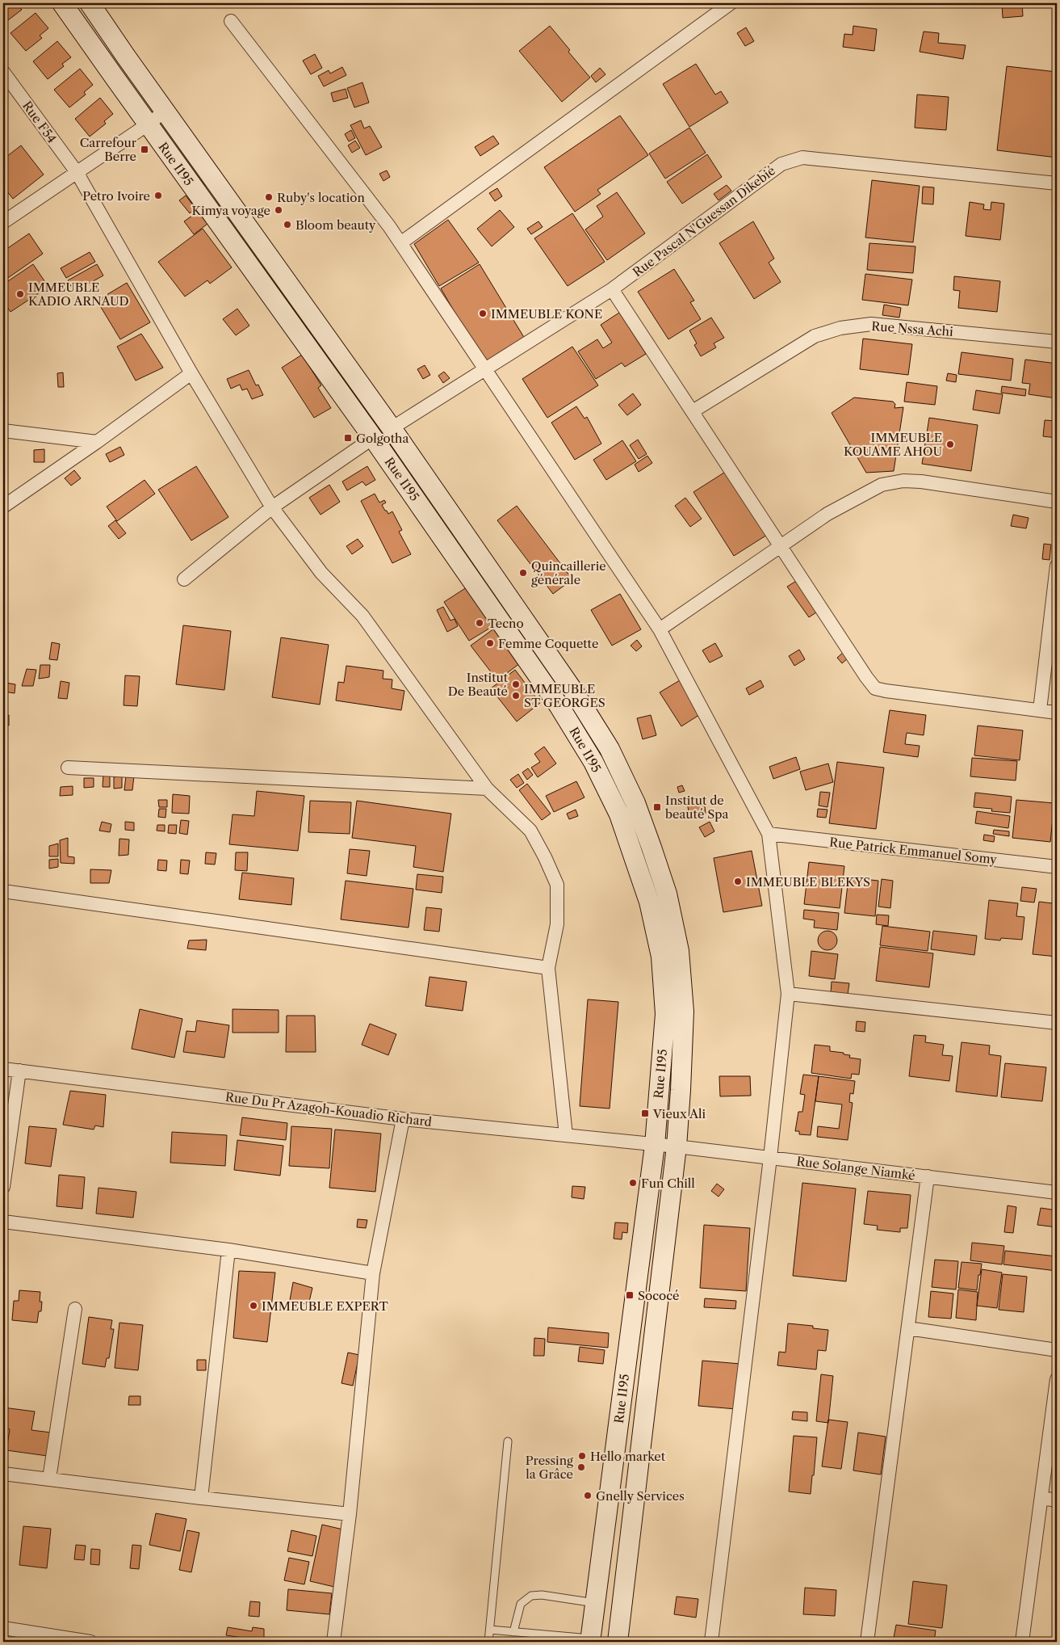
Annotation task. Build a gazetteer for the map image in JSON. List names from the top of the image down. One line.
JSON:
{"streets":{"main road":["Rue I195"],"street":["Rue F54","Rue Pascal N'Guessan Dikebié","Rue Nssa Achi","Rue Patrick Emmanuel Somy","Rue Du Pr Azagoh-Kouadio Richard","Rue Solange Niamké"]},"crossings":[["Rue F54","Rue Du Pr Azagoh-Kouadio Richard"],["Rue I195","Rue Pascal N'Guessan Dikebié"],["Rue I195","Rue Du Pr Azagoh-Kouadio Richard"],["Rue I195","Rue Solange Niamké"],["Rue Du Pr Azagoh-Kouadio Richard","Rue Solange Niamké"]],"places":{"transit":["Carrefour Berre","Golgotha","Institut de beauté Spa","Vieux Ali","Sococé"],"other":["Petro Ivoire","Ruby's location","Kimya voyage","Bloom beauty","IMMEUBLE KADIO ARNAUD","IMMEUBLE KONE","IMMEUBLE KOUAME AHOU","Quincaillerie générale","Tecno","Femme Coquette","Institut De Beauté","IMMEUBLE ST GEORGES","IMMEUBLE BLEKYS","Fun Chill","IMMEUBLE EXPERT","Hello market","Pressing la Grâce","Gnelly Services"]}}
